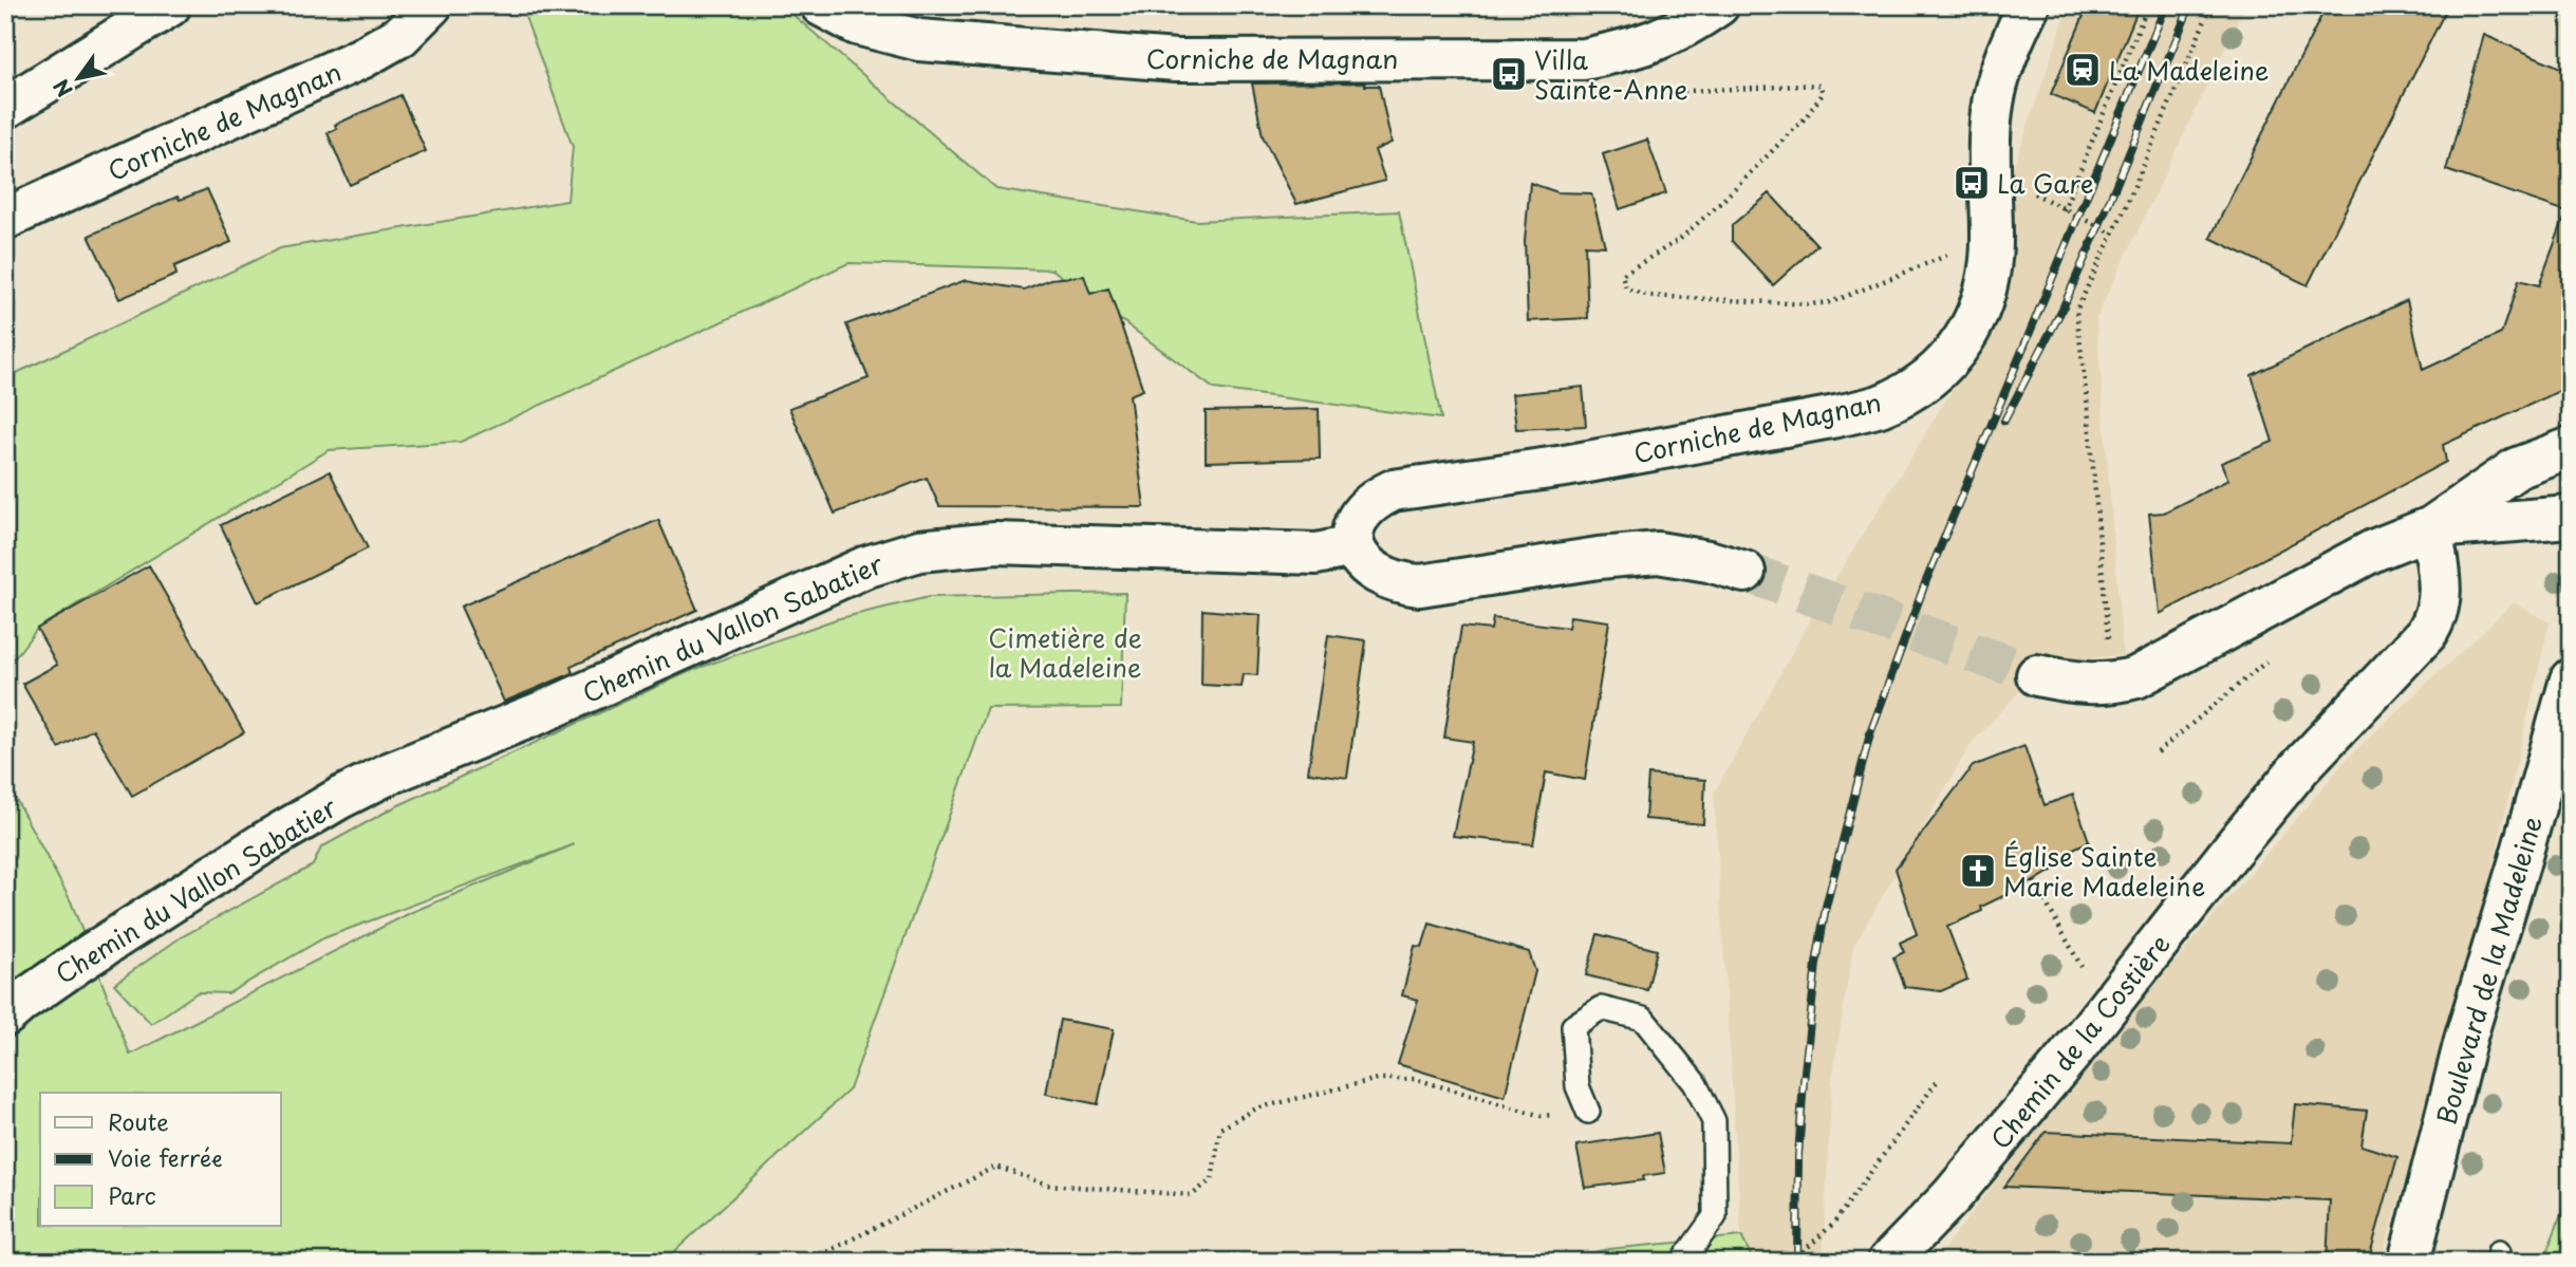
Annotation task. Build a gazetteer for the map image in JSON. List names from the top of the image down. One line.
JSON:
{"streets":{"street":["Corniche de Magnan","Chemin du Vallon Sabatier","Boulevard de la Madeleine","Chemin de la Costière"]},"crossings":[["Corniche de Magnan","Chemin du Vallon Sabatier"]],"parks":["Cimetière de la Madeleine"],"places":{"station":["La Madeleine"],"bus stop":["Villa Sainte-Anne","La Gare"],"church":["Église Sainte Marie Madeleine"]},"legend":["Route","Voie ferrée","Parc"],"north":"bottom left"}
